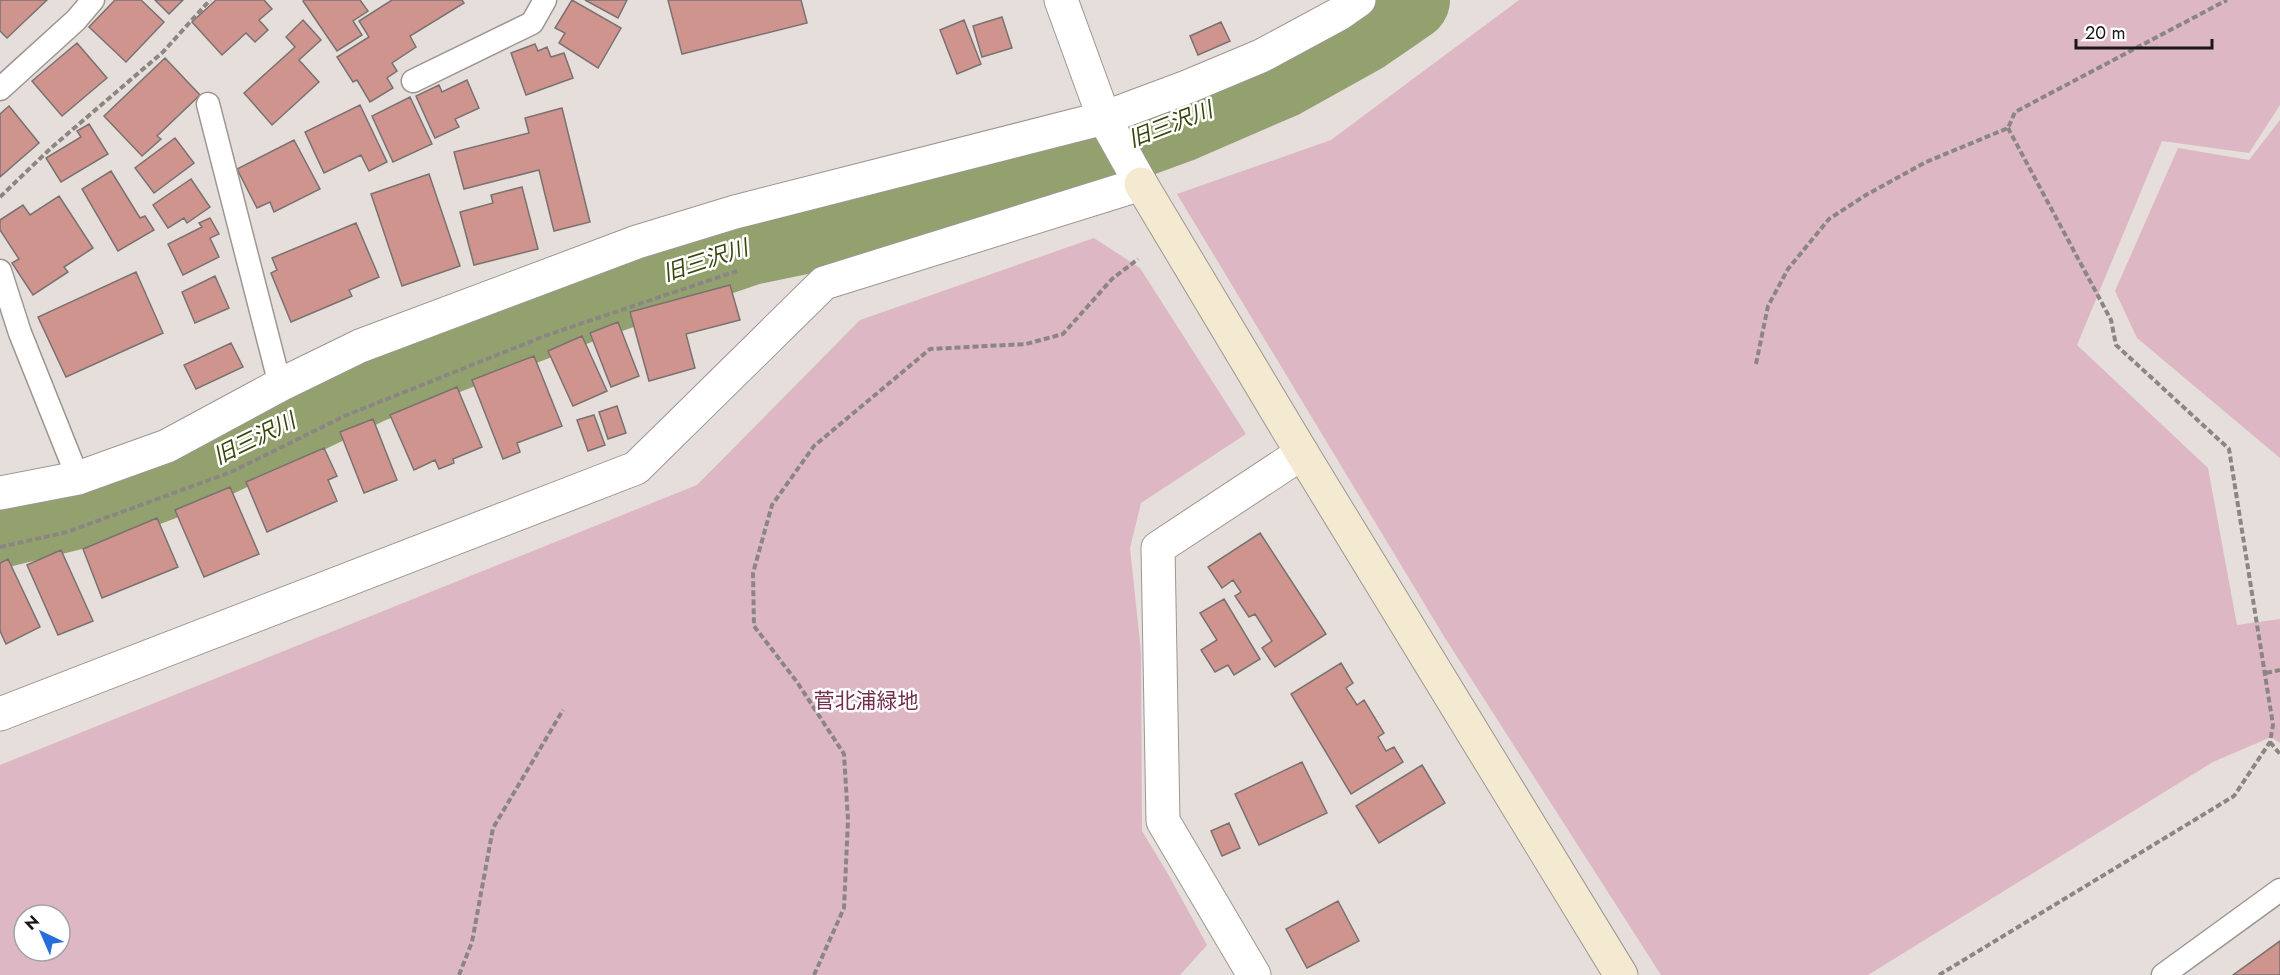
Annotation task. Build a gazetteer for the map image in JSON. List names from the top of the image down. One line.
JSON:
{"water":["旧三沢川"],"parks":["菅北浦緑地"],"scale_bar":"20 m","north":"top left"}
